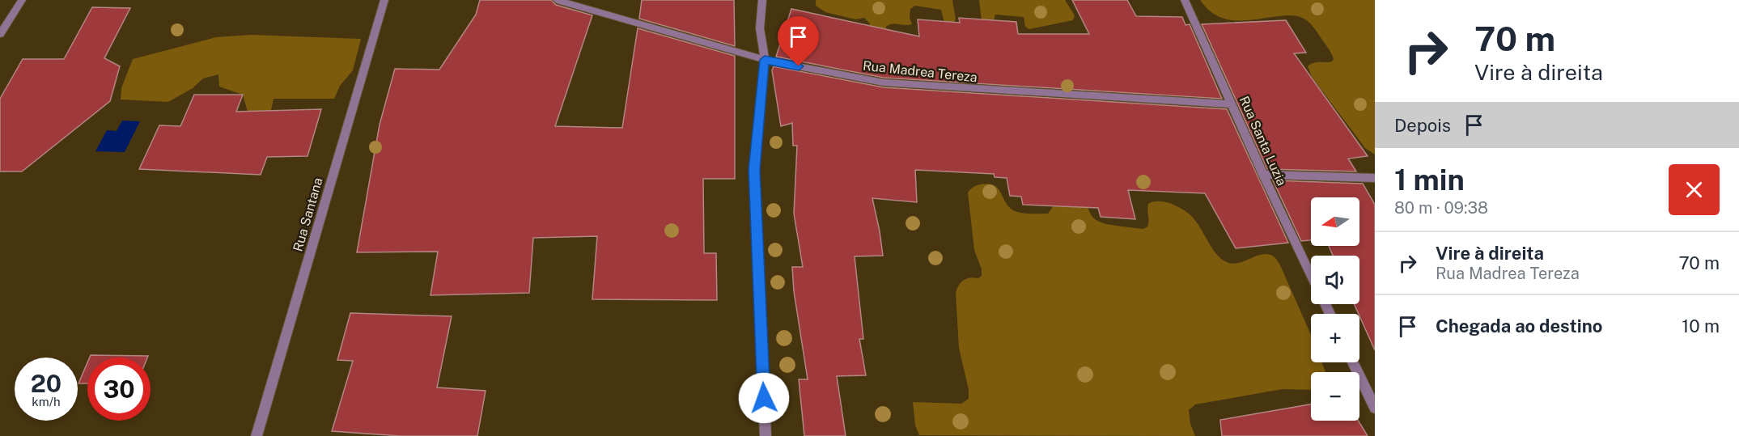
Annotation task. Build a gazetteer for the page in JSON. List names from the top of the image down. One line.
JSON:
{"streets":{"street":["Rua Madrea Tereza","Rua Santa Luzia","Rua Santana"]},"crossings":[["Rua Madrea Tereza","Rua Santa Luzia"]],"north":"left","page":{"turn":["70 m","Vire à direita"],"then":"Depois","heading":["1 min","80 m · 09:38"],"map_buttons":["+","−"],"list":[{"name":"Vire à direita","note":"Rua Madrea Tereza","value":"70 m"},{"name":"Chegada ao destino","value":"10 m"}],"speed":"20 km/h","limit":"30"}}
